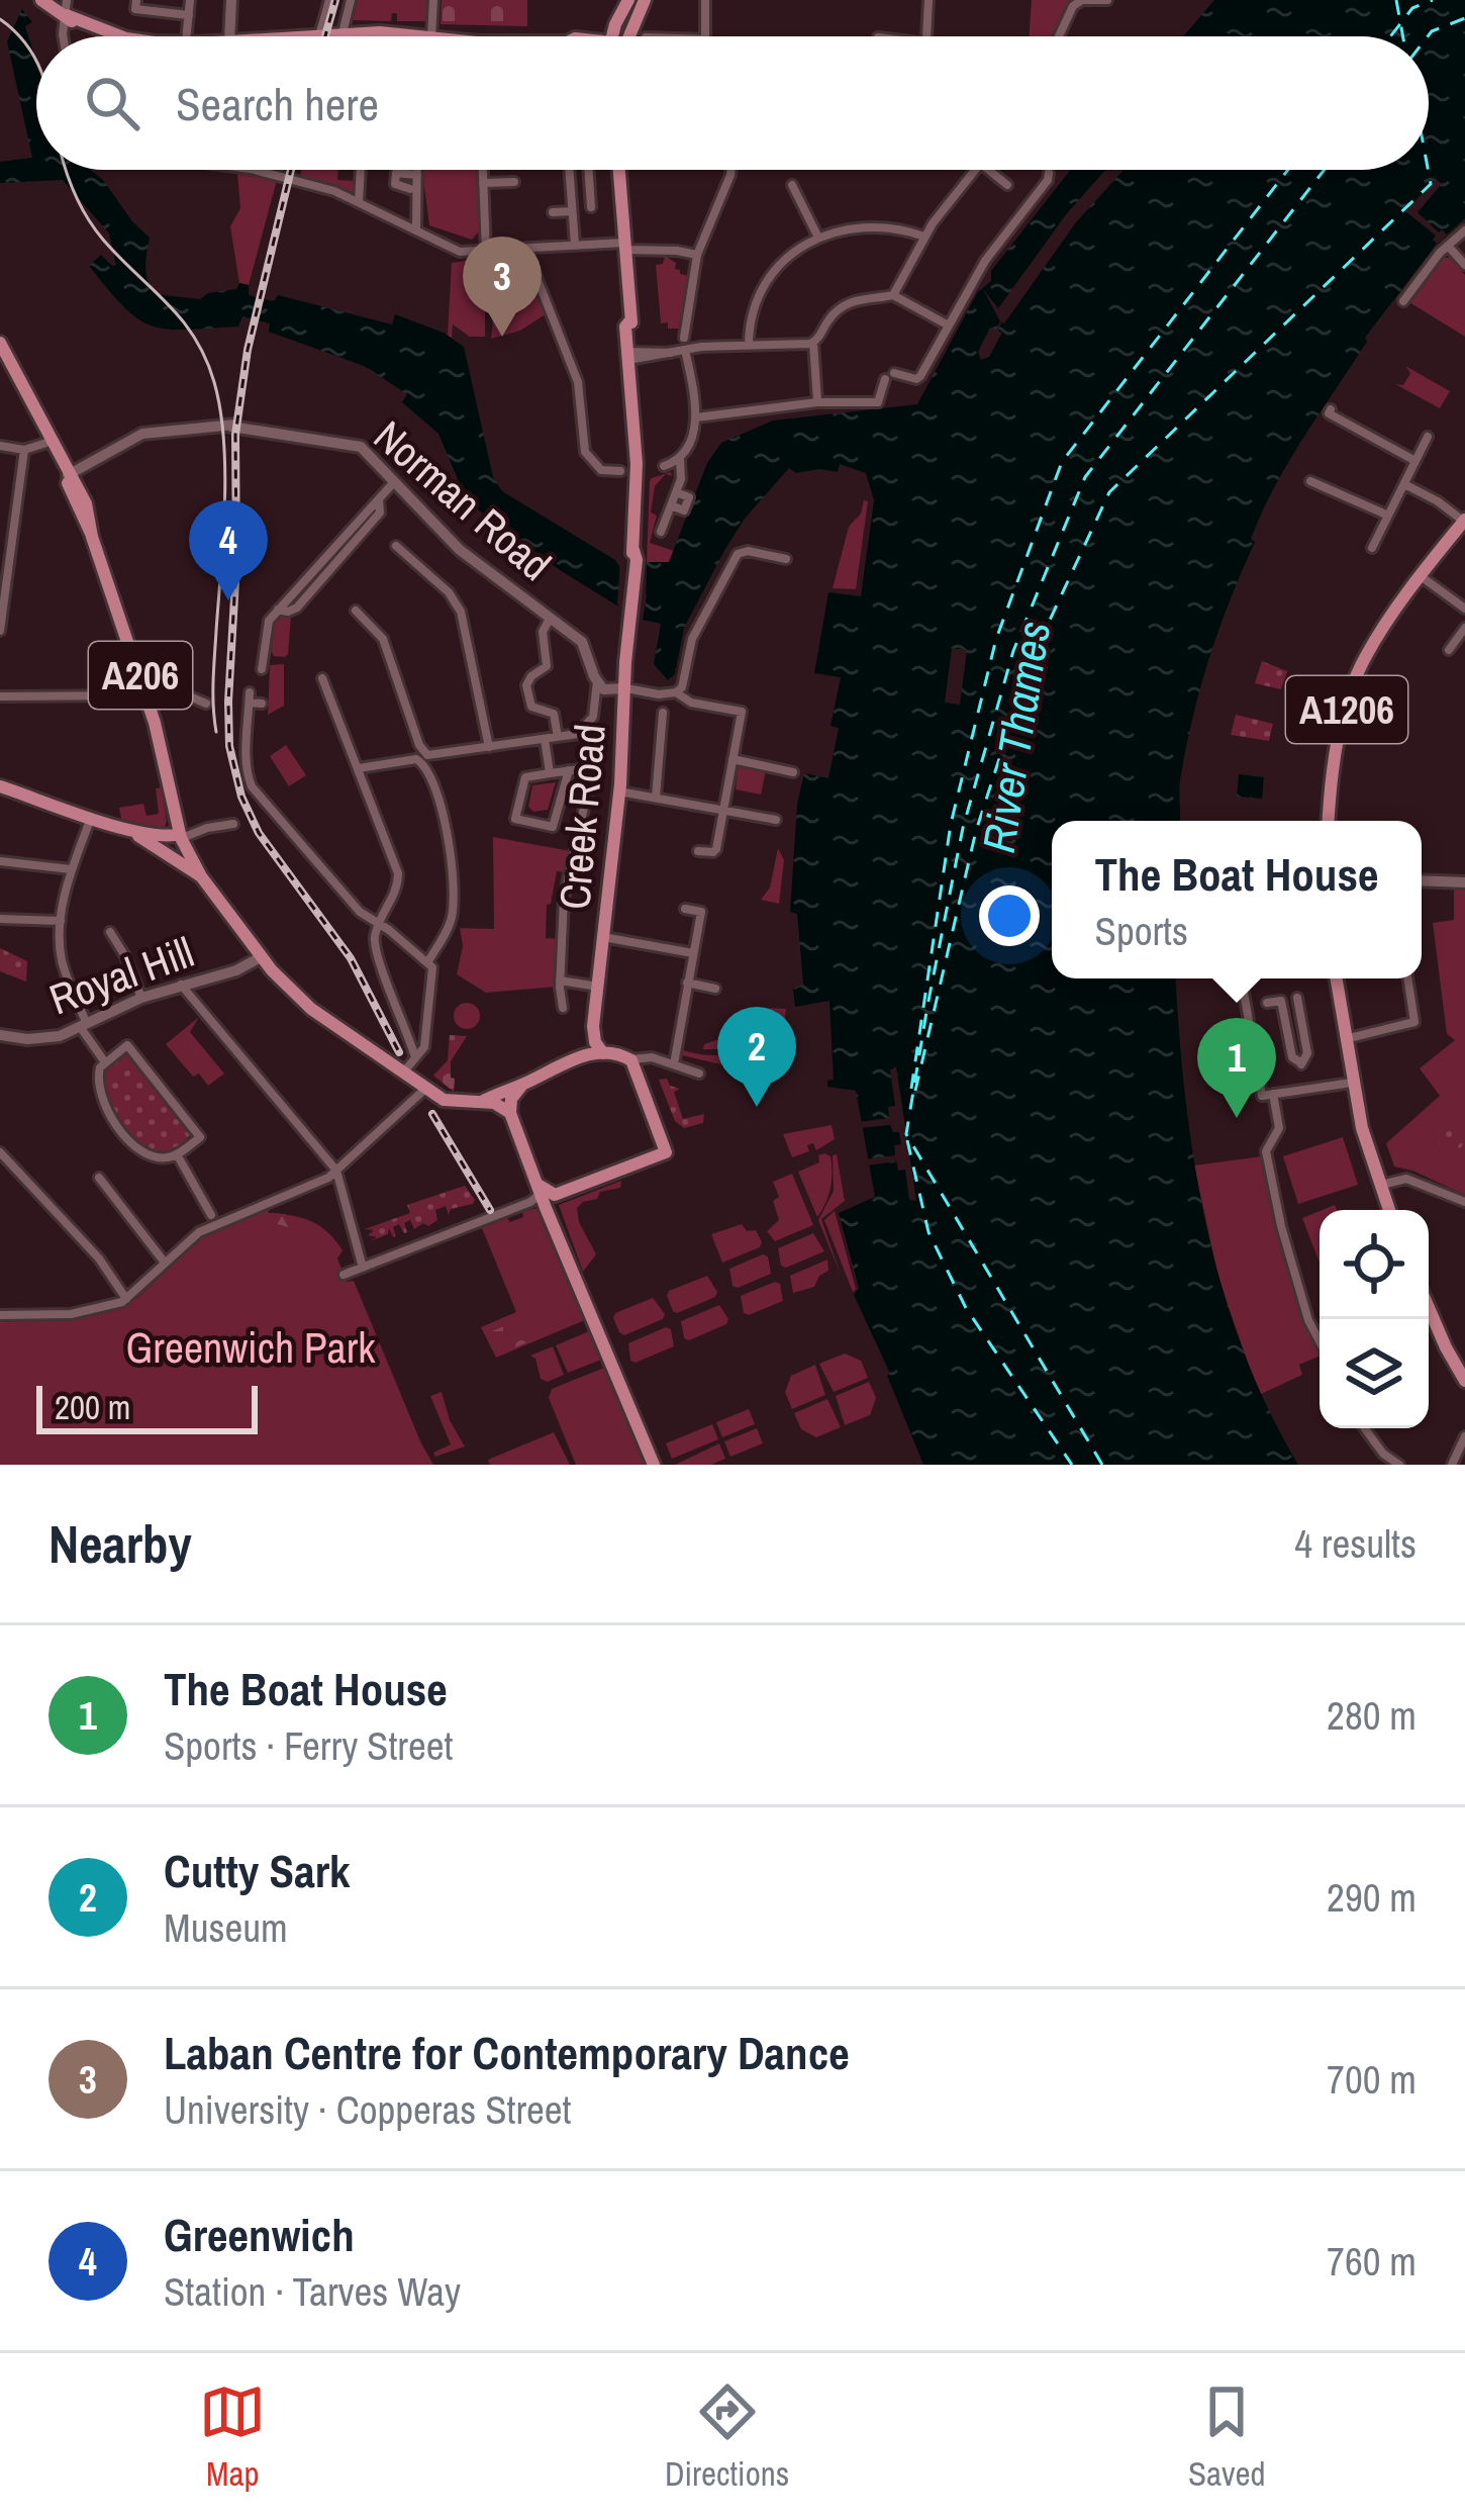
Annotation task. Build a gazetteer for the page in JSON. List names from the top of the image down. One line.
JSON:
{"streets":{"main road":["Norman Road","A206","A1206","Creek Road","Royal Hill"]},"crossings":[["Norman Road","A206"],["A206","Royal Hill"]],"water":["River Thames"],"parks":["Greenwich Park"],"scale_bar":"200 m","page":{"search":"Search here","pins":["3","4","2","1"],"popup":["The Boat House","Sports"],"scale":"200 m","heading":["Nearby","4 results"],"list":[{"mark":"1","name":"The Boat House","note":"Sports · Ferry Street","value":"280 m"},{"mark":"2","name":"Cutty Sark","note":"Museum","value":"290 m"},{"mark":"3","name":"Laban Centre for Contemporary Dance","note":"University · Copperas Street","value":"700 m"},{"mark":"4","name":"Greenwich","note":"Station · Tarves Way","value":"760 m"}],"nav":["Map","Directions","Saved"]}}
